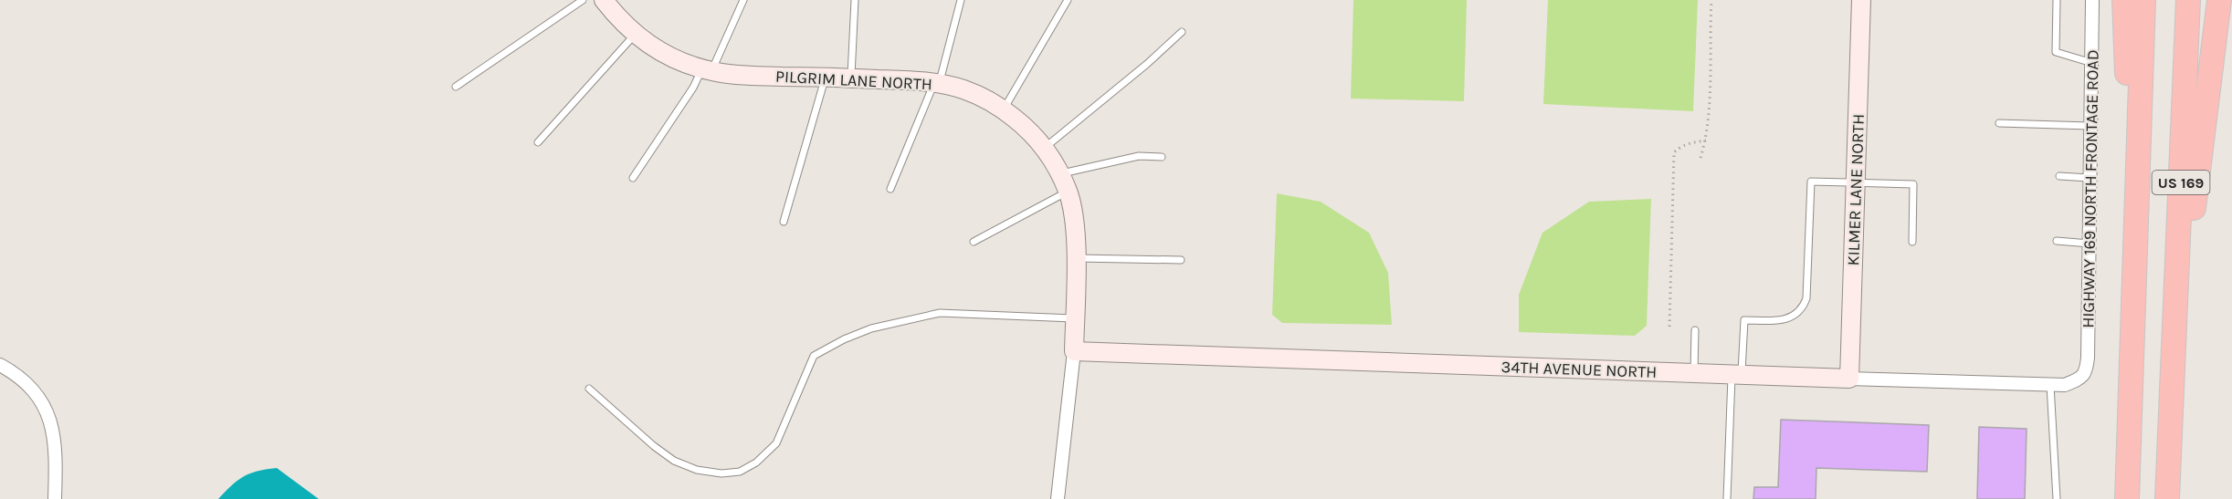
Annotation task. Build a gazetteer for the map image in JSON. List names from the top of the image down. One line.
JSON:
{"streets":{"highway":["US 169"],"street":["PILGRIM LANE NORTH","HIGHWAY 169 NORTH FRONTAGE ROAD","KILMER LANE NORTH","34TH AVENUE NORTH"]},"crossings":[["PILGRIM LANE NORTH","34TH AVENUE NORTH"],["HIGHWAY 169 NORTH FRONTAGE ROAD","34TH AVENUE NORTH"],["KILMER LANE NORTH","34TH AVENUE NORTH"]]}
